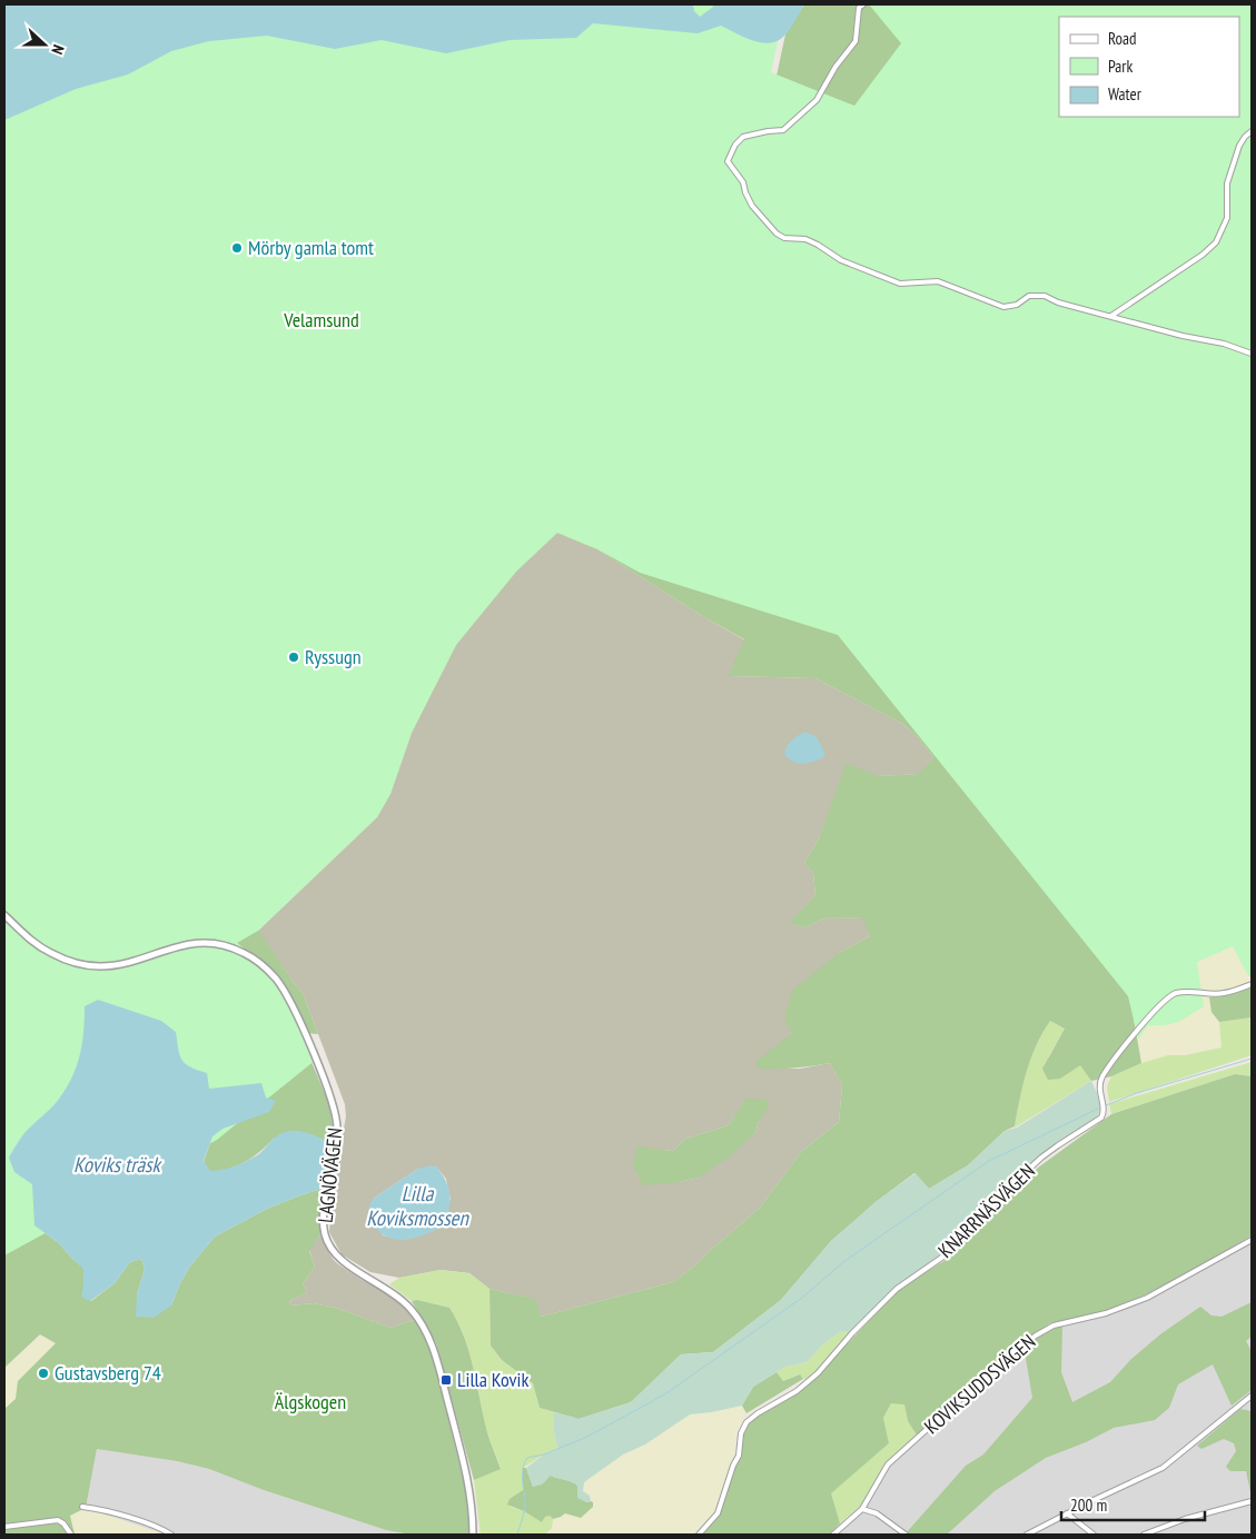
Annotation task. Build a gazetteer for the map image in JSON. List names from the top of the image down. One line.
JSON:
{"streets":{"street":["LAGNÖVÄGEN","KNARRNÄSVÄGEN","KOVIKSUDDSVÄGEN"]},"water":["Koviks träsk","Lilla Koviksmossen"],"parks":["Velamsund","Älgskogen"],"places":{"other":["Mörby gamla tomt","Ryssugn","Gustavsberg 74"],"transit":["Lilla Kovik"]},"legend":["Road","Park","Water"],"scale_bar":"200 m","north":"right"}
